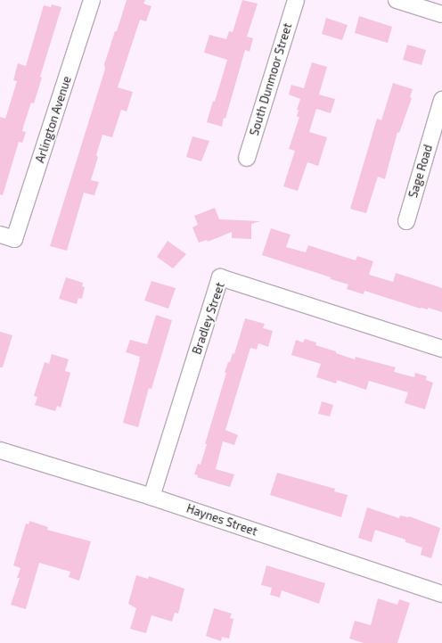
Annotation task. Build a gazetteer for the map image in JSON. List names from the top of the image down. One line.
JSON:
{"streets":{"street":["South Dunmoor Street","Arlington Avenue","Sage Road","Bradley Street","Haynes Street"]},"crossings":[["Bradley Street","Haynes Street"]]}
